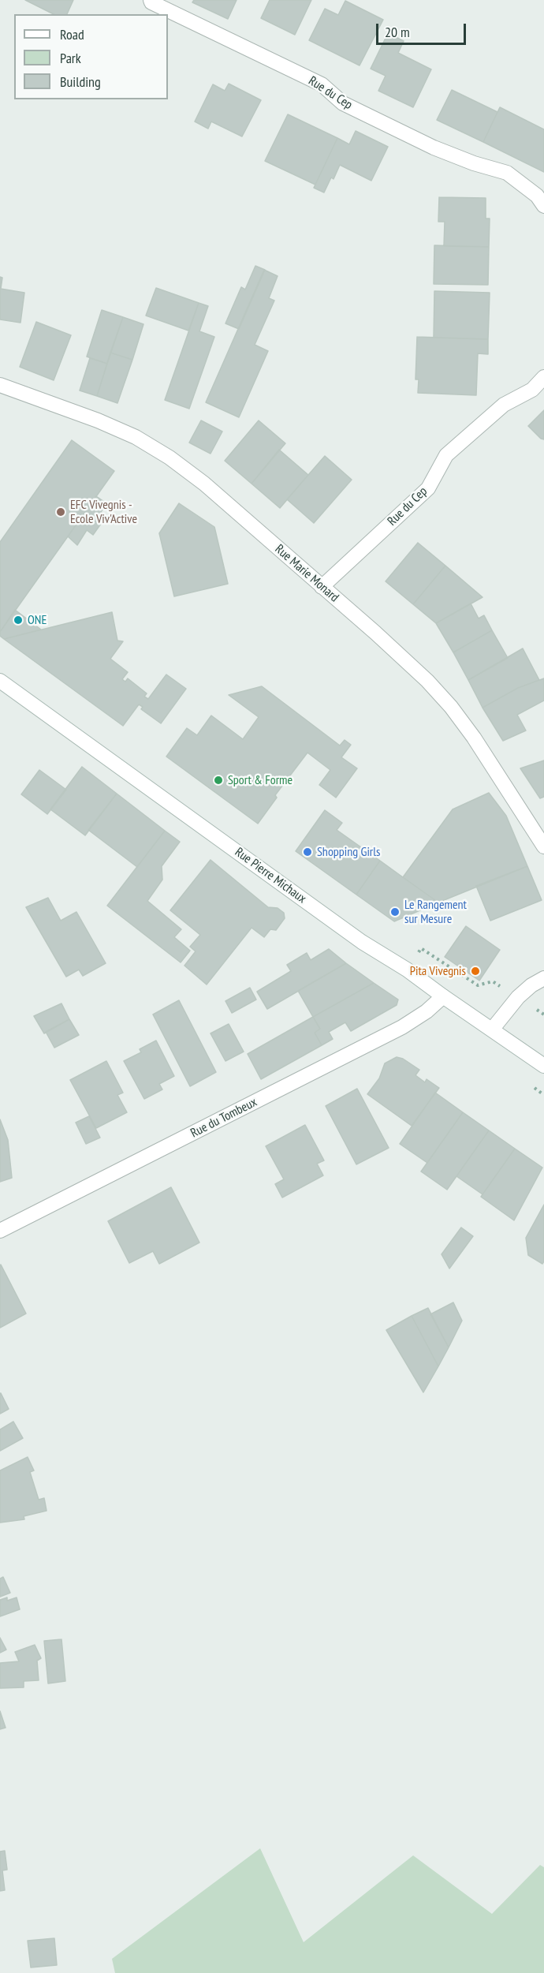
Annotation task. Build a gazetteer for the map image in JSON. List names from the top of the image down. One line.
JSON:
{"streets":{"street":["Rue du Cep","Rue Marie Monard","Rue Pierre Michaux","Rue du Tombeux"]},"crossings":[["Rue du Cep","Rue Marie Monard"],["Rue Pierre Michaux","Rue du Tombeux"]],"places":["EFC Vivegnis - Ecole Viv'Active","ONE","Sport & Forme","Shopping Girls","Le Rangement sur Mesure","Pita Vivegnis"],"legend":["Road","Park","Building"],"scale_bar":"20 m"}
